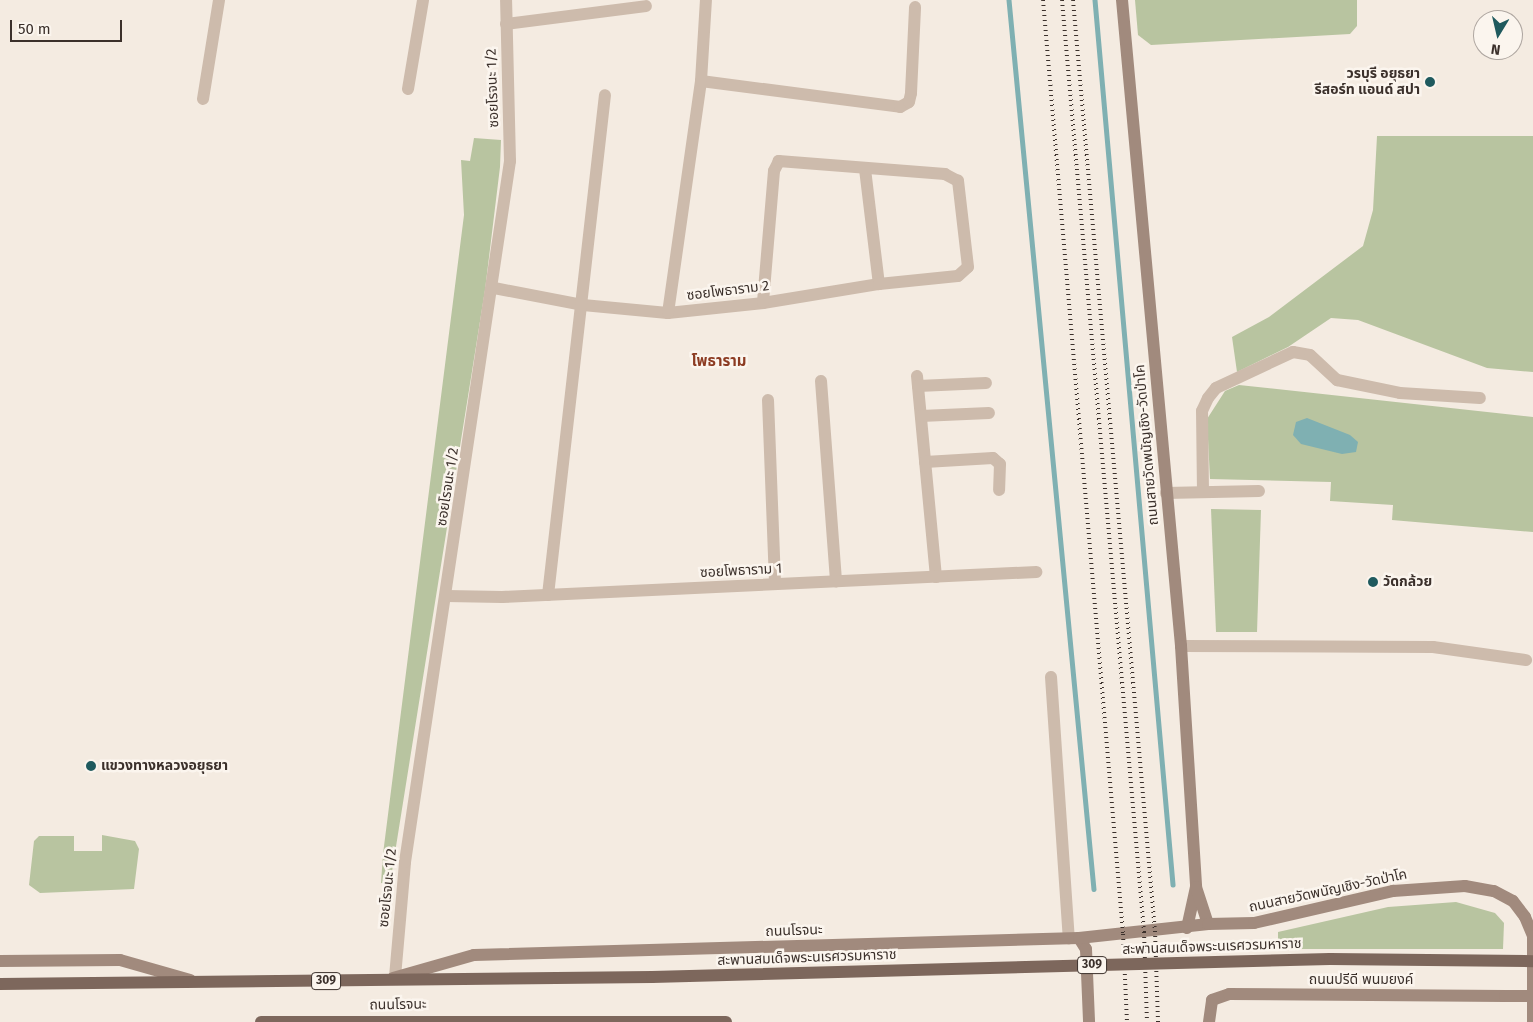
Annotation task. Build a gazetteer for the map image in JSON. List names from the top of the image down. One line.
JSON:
{"streets":{"main road":["ถนนสายวัดพนัญเชิง-วัดป่าโค","ถนนโรจนะ","สะพานสมเด็จพระนเรศวรมหาราช","309","ถนนปรีดี พนมยงค์"],"street":["ซอยโรจนะ 1/2","ซอยโพธาราม 2","ซอยโพธาราม 1"]},"crossings":[["ซอยโรจนะ 1/2","ซอยโพธาราม 2"],["ซอยโรจนะ 1/2","ซอยโพธาราม 1"],["ซอยโรจนะ 1/2","ถนนโรจนะ"],["ถนนสายวัดพนัญเชิง-วัดป่าโค","ถนนโรจนะ"],["ถนนโรจนะ","สะพานสมเด็จพระนเรศวรมหาราช"]],"districts":["โพธาราม"],"places":["วรบุรี อยุธยา รีสอร์ท แอนด์ สปา","วัดกล้วย","แขวงทางหลวงอยุธยา"],"scale_bar":"50 m","north":"bottom"}
